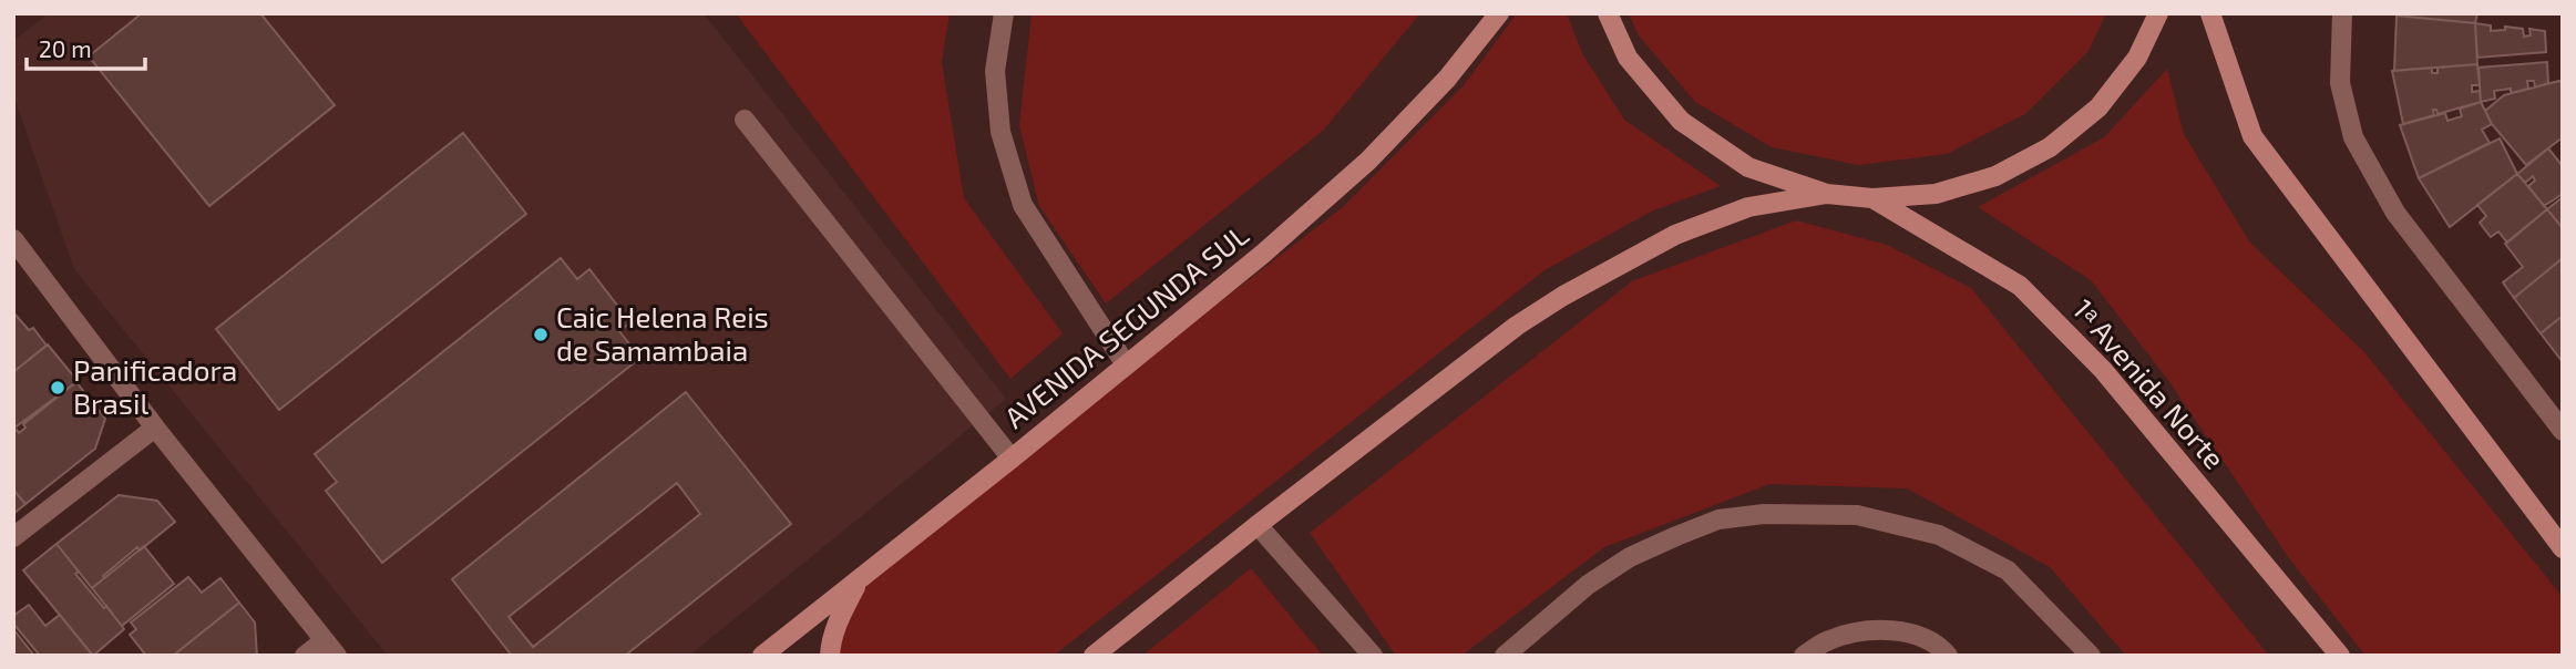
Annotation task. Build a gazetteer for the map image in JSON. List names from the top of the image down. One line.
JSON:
{"streets":{"main road":["AVENIDA SEGUNDA SUL","1ᵃ Avenida Norte"]},"places":["Caic Helena Reis de Samambaia","Panificadora Brasil"],"scale_bar":"20 m"}
